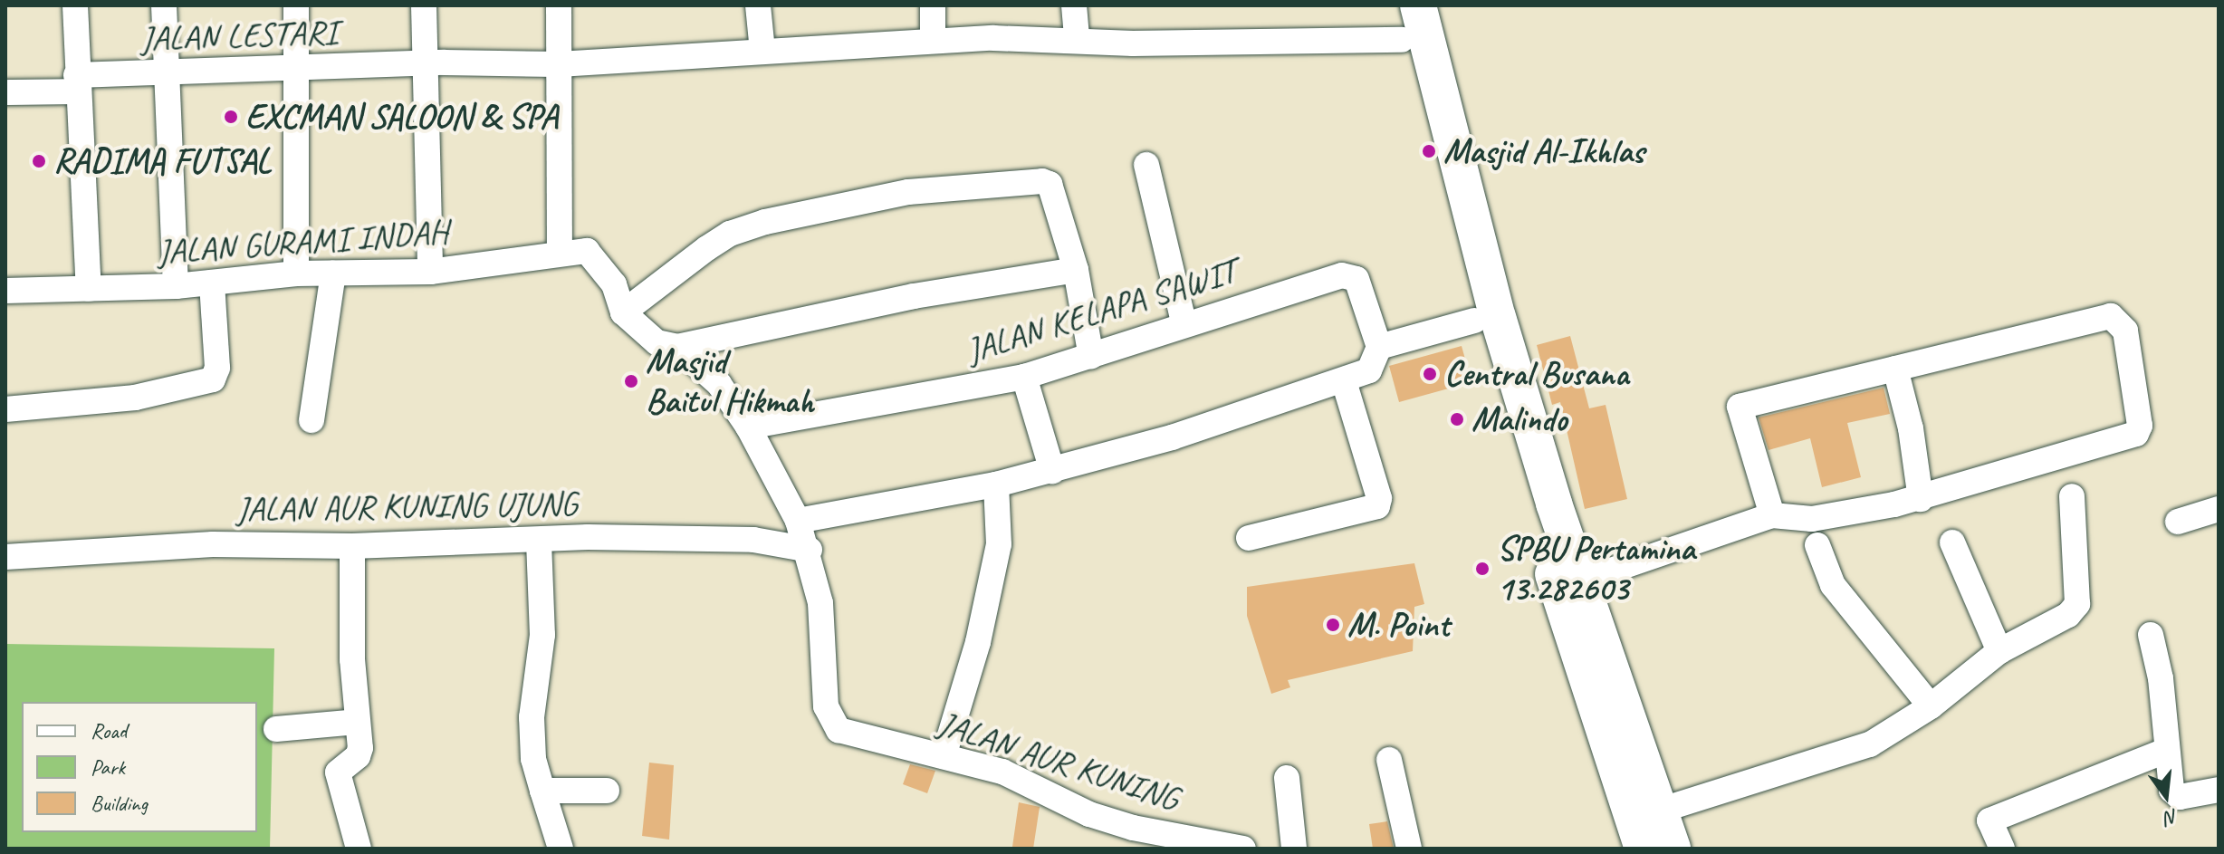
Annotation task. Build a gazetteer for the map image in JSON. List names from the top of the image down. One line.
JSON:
{"streets":{"street":["JALAN LESTARI","JALAN GURAMI INDAH","JALAN KELAPA SAWIT","JALAN AUR KUNING UJUNG","JALAN AUR KUNING"]},"crossings":[["JALAN AUR KUNING UJUNG","JALAN AUR KUNING"]],"places":["EXCMAN SALOON & SPA","Masjid Al-Ikhlas","RADIMA FUTSAL","Central Busana","Masjid Baitul Hikmah","Malindo","SPBU Pertamina 13.282603","M. Point"],"legend":["Road","Park","Building"],"north":"bottom"}
